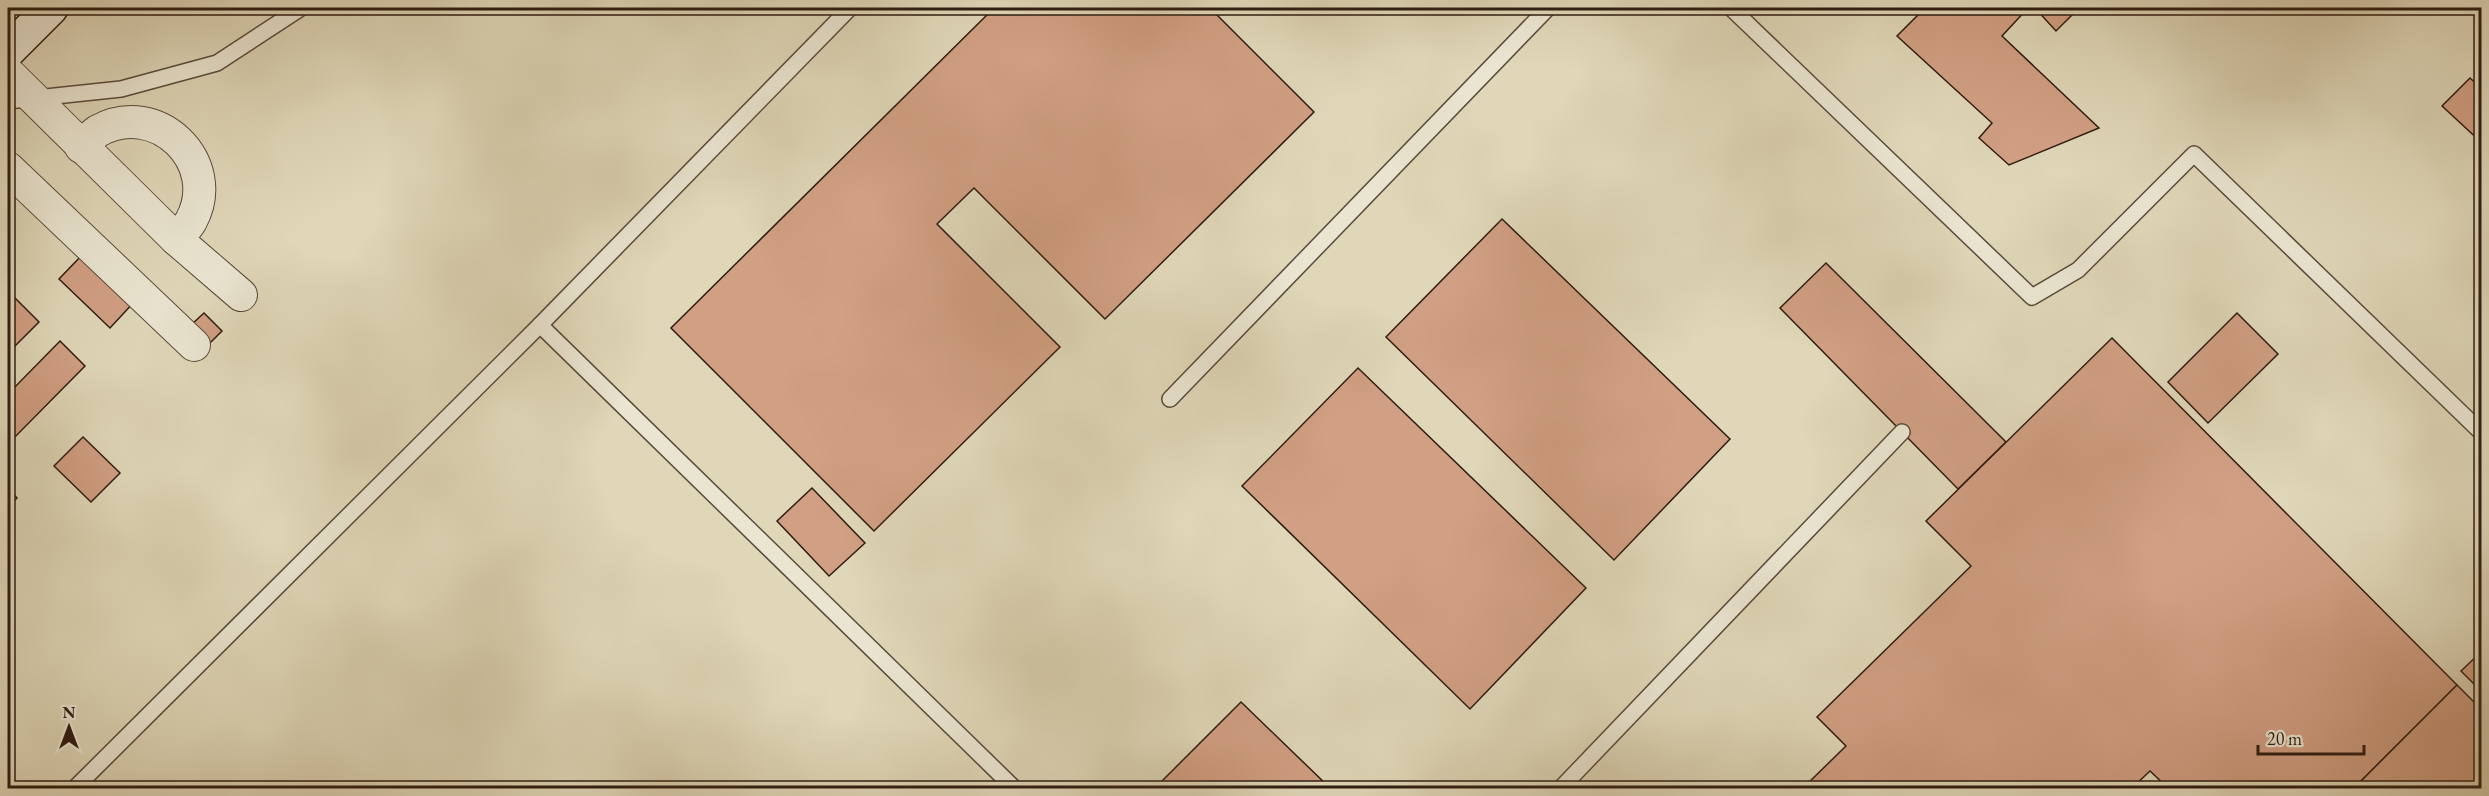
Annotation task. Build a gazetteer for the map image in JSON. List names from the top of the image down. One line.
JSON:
{"scale_bar":"20 m","north":"top"}
